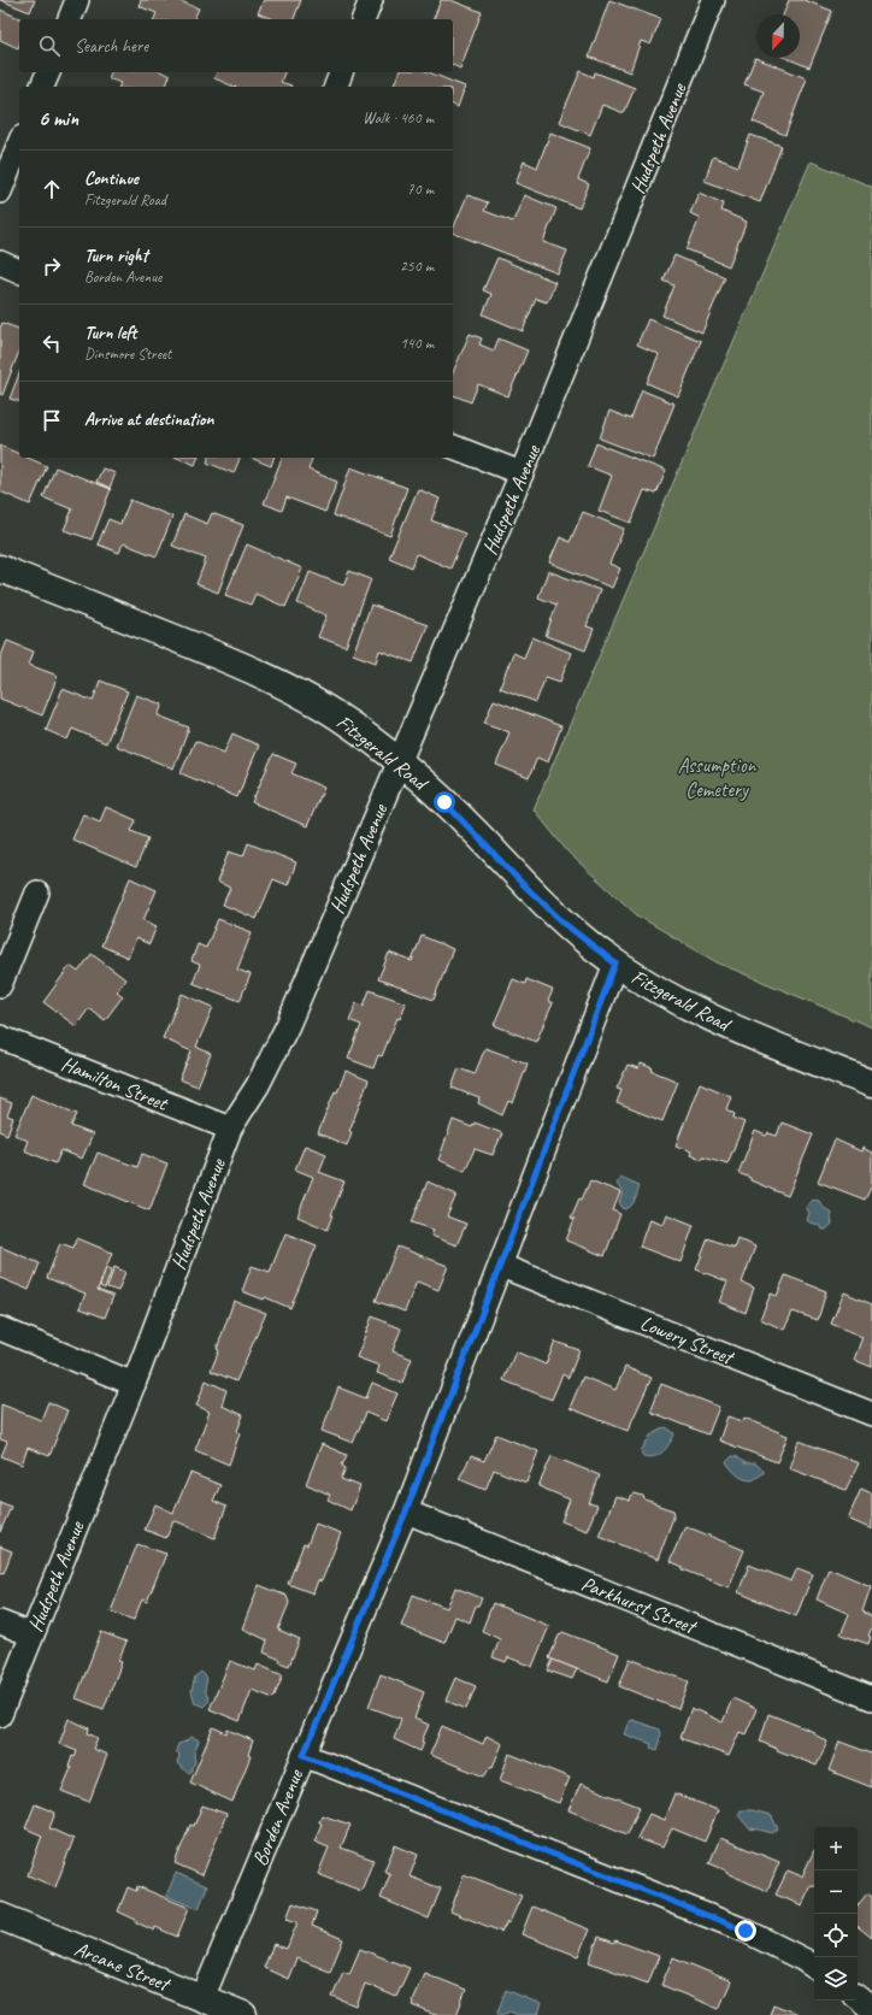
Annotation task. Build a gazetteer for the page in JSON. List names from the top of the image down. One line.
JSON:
{"streets":{"main road":["Fitzgerald Road","Arcane Street"],"street":["Hudspeth Avenue","Hamilton Street","Lowery Street","Parkhurst Street","Borden Avenue"]},"crossings":[["Hudspeth Avenue","Fitzgerald Road"],["Hudspeth Avenue","Hamilton Street"],["Fitzgerald Road","Borden Avenue"],["Lowery Street","Borden Avenue"],["Parkhurst Street","Borden Avenue"],["Borden Avenue","Arcane Street"]],"parks":["Assumption Cemetery"],"north":"bottom","page":{"search":"Search here","heading":["6 min","Walk · 460 m"],"list":[["Continue","Fitzgerald Road","70 m"],["Turn right","Borden Avenue","250 m"],["Turn left","Dinsmore Street","140 m"],"Arrive at destination"],"map_buttons":["+","−"]}}
